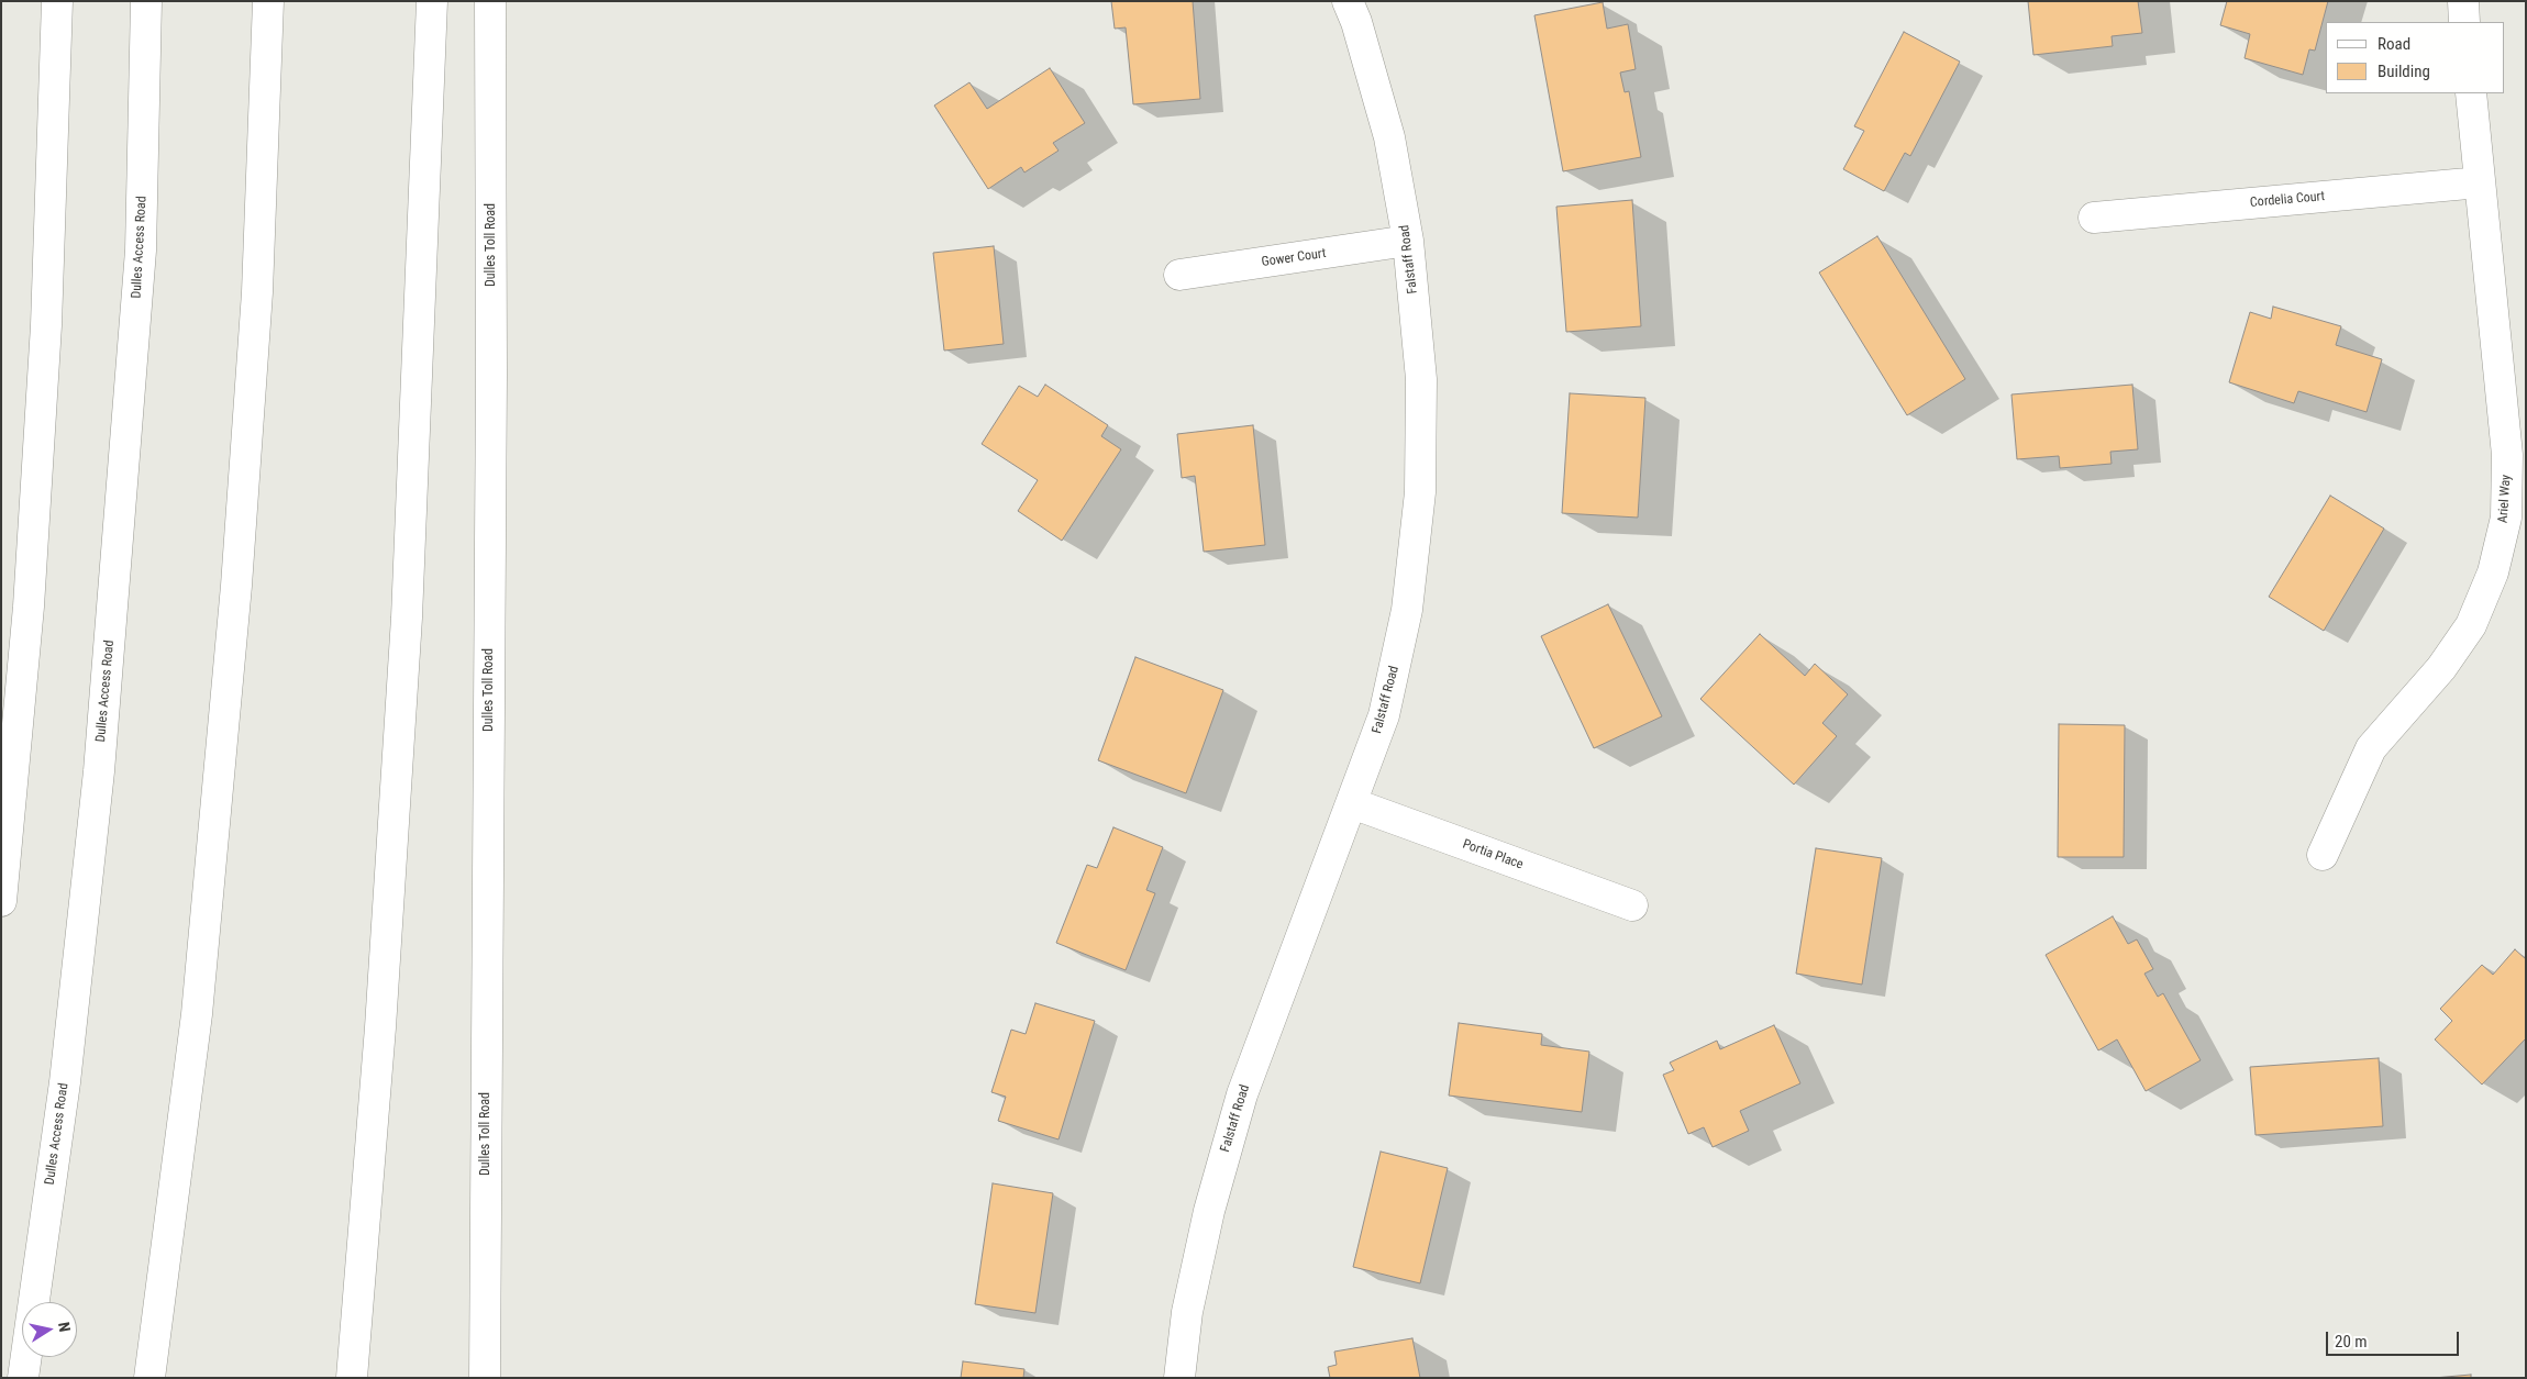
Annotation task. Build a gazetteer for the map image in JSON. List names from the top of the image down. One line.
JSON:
{"streets":{"main road":["Cordelia Court","Dulles Toll Road","Dulles Access Road","Gower Court","Falstaff Road","Ariel Way","Portia Place"]},"crossings":[["Cordelia Court","Ariel Way"],["Gower Court","Falstaff Road"],["Falstaff Road","Portia Place"]],"legend":["Road","Building"],"scale_bar":"20 m","north":"right"}
